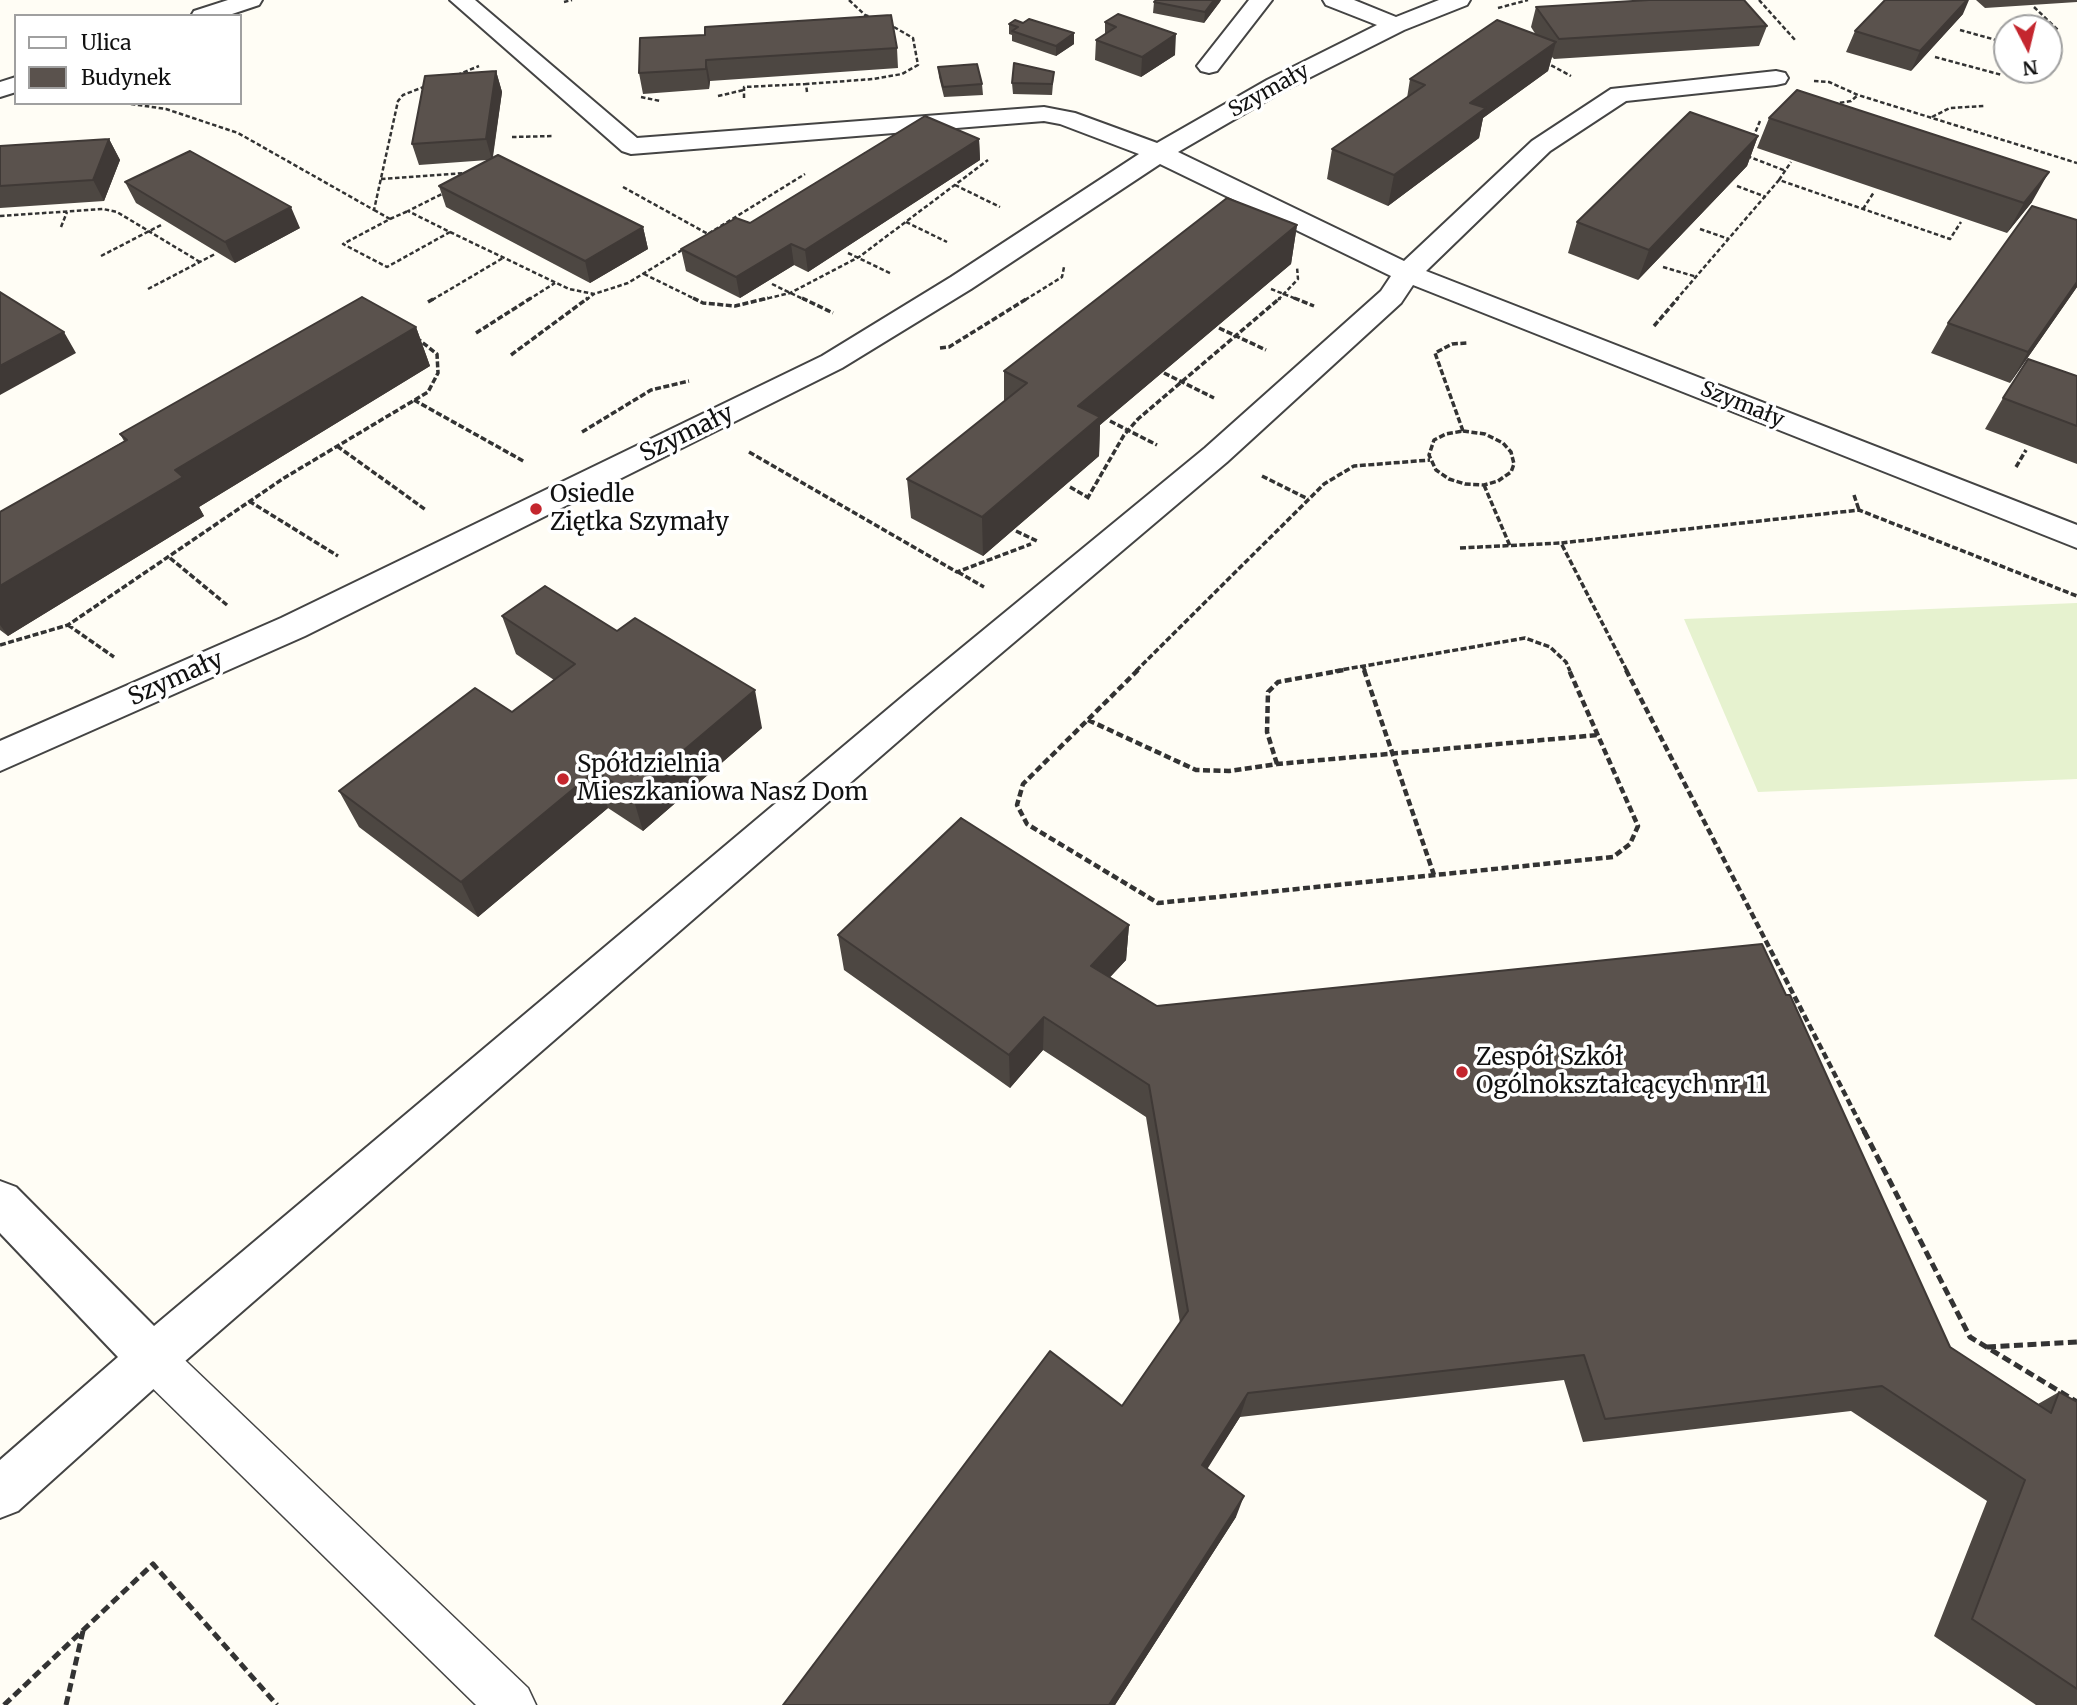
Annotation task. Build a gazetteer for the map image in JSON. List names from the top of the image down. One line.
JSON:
{"streets":{"street":["Szymały"]},"places":["Osiedle Ziętka Szymały","Spółdzielnia Mieszkaniowa Nasz Dom","Zespół Szkół Ogólnokształcących nr 11"],"legend":["Ulica","Budynek"],"north":"bottom"}
